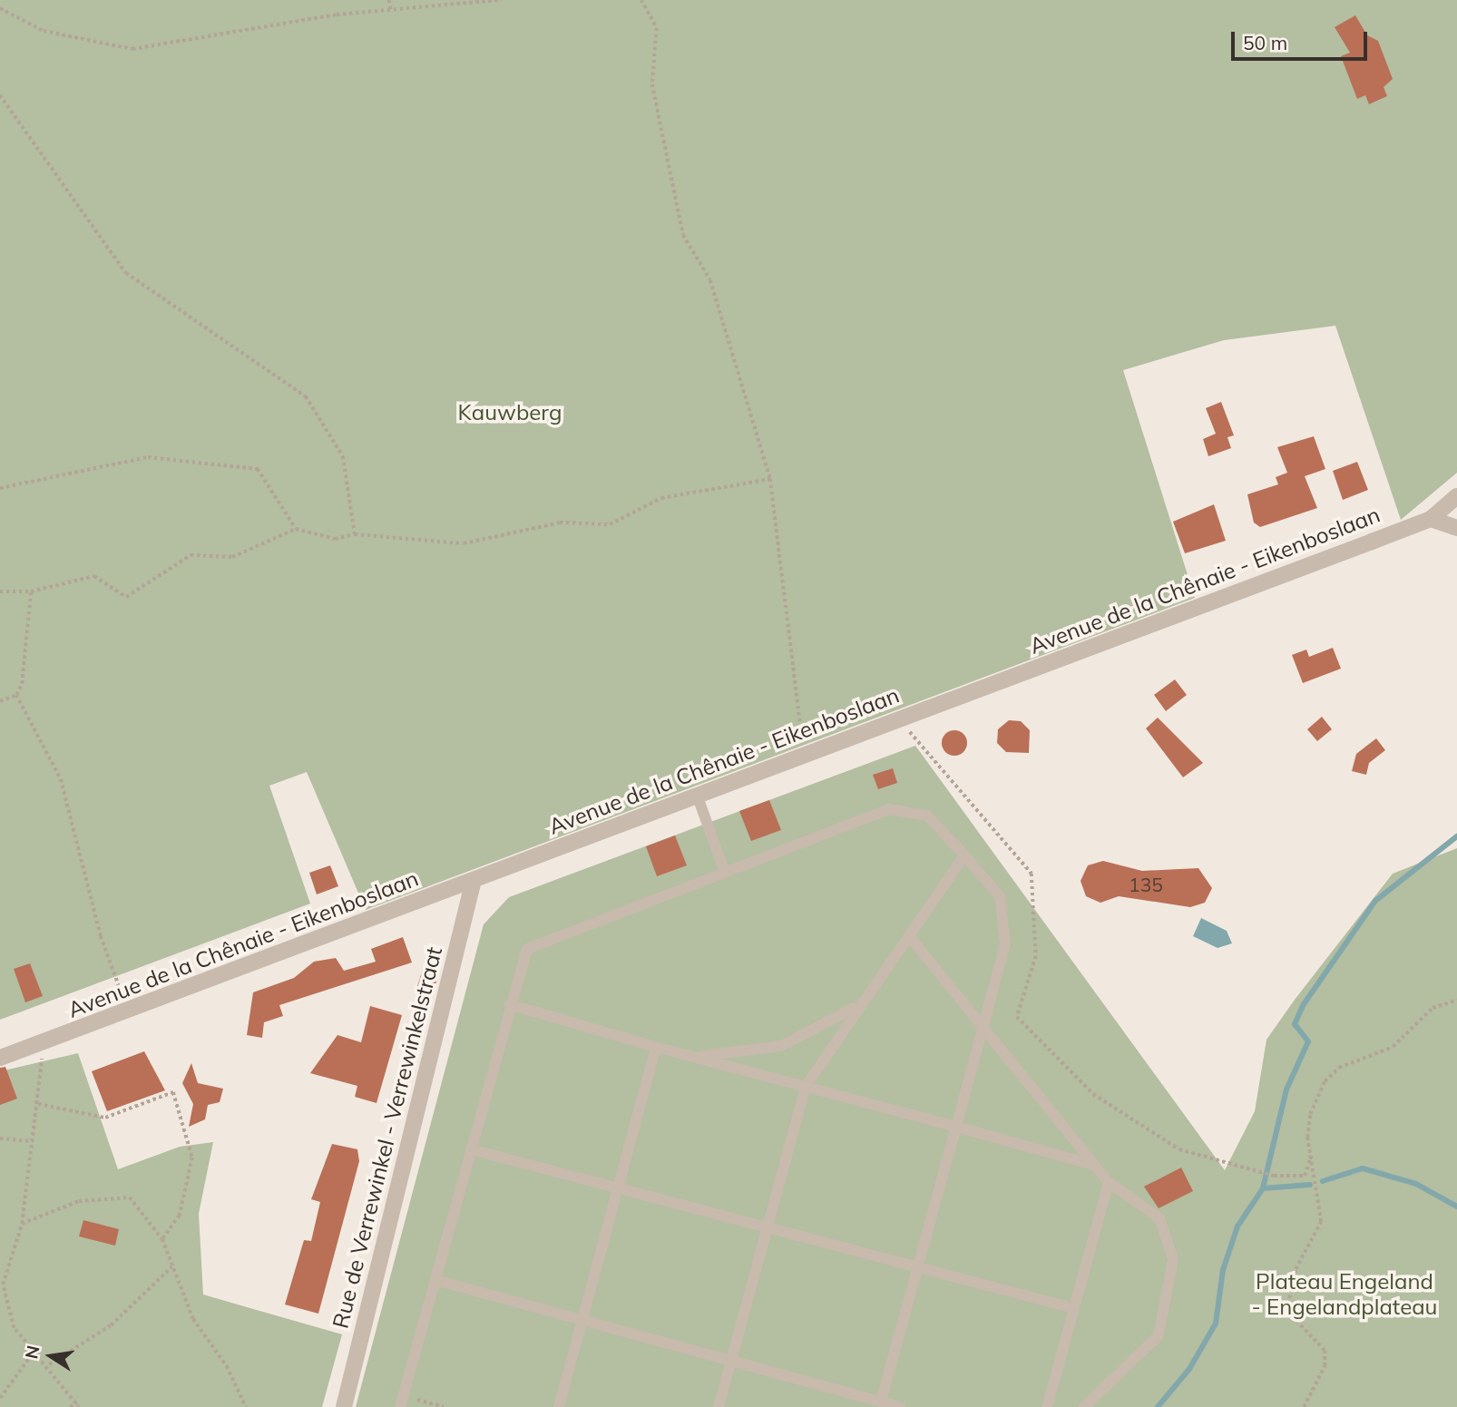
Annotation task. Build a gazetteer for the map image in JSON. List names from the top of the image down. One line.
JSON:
{"streets":{"street":["Avenue de la Chênaie - Eikenboslaan","Rue de Verrewinkel - Verrewinkelstraat"]},"crossings":[["Avenue de la Chênaie - Eikenboslaan","Rue de Verrewinkel - Verrewinkelstraat"]],"parks":["Kauwberg","Plateau Engeland - Engelandplateau"],"house_numbers":["135"],"scale_bar":"50 m","north":"left"}
